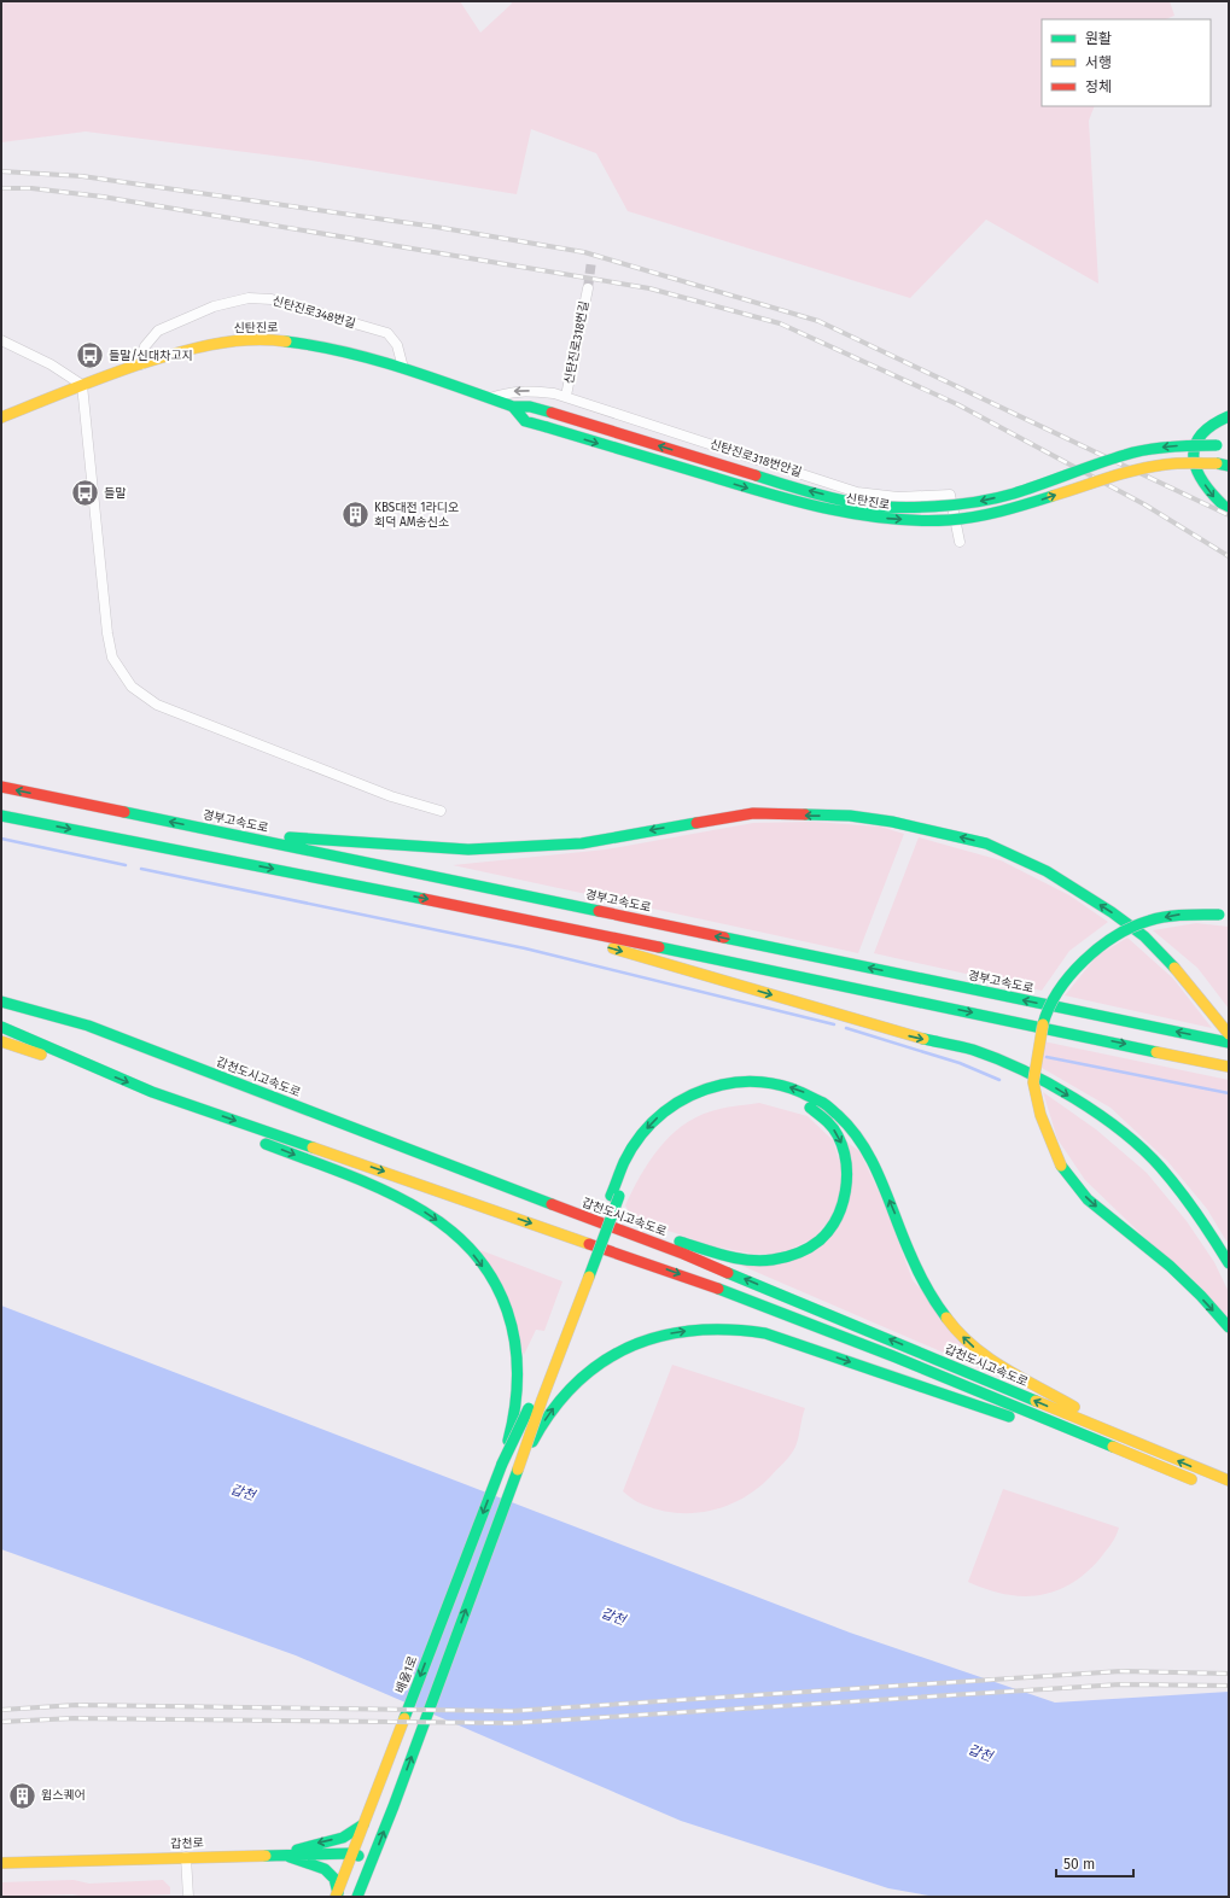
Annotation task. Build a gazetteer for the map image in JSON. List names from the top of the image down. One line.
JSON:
{"streets":{"main road":["신탄진로","경부고속도로","갑천도시고속도로","배울1로","갑천로"],"street":["신탄진로348번길","신탄진로318번길","신탄진로318번안길"]},"crossings":[["신탄진로348번길","신탄진로"],["신탄진로","신탄진로318번안길"],["신탄진로318번길","신탄진로318번안길"],["배울1로","갑천로"]],"water":["갑천"],"places":{"bus stop":["들말/신대차고지","들말"],"building":["KBS대전 1라디오 회덕 AM송신소","윕스퀘어"]},"legend":["원활","서행","정체"],"scale_bar":"50 m"}
